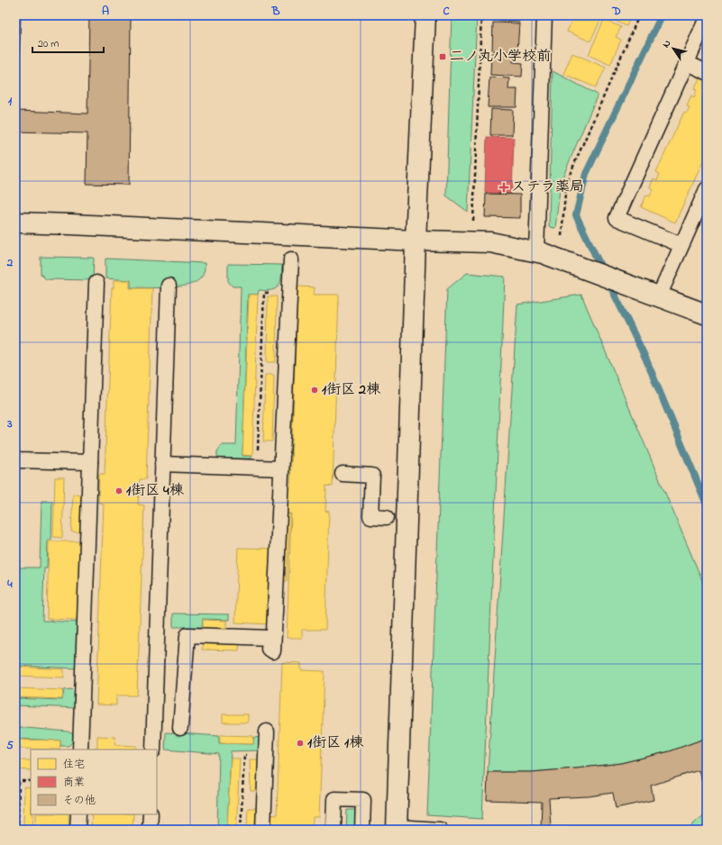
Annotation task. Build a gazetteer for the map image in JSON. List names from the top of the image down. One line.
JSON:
{"places":{"transit":["二ノ丸小学校前"],"health":["ステラ薬局"],"other":["1街区 2棟","1街区 4棟","1街区 1棟"]},"legend":["住宅","商業","その他"],"scale_bar":"20 m","north":"top left","grid":{"columns":["A","B","C","D"],"rows":["1","2","3","4","5"]}}
